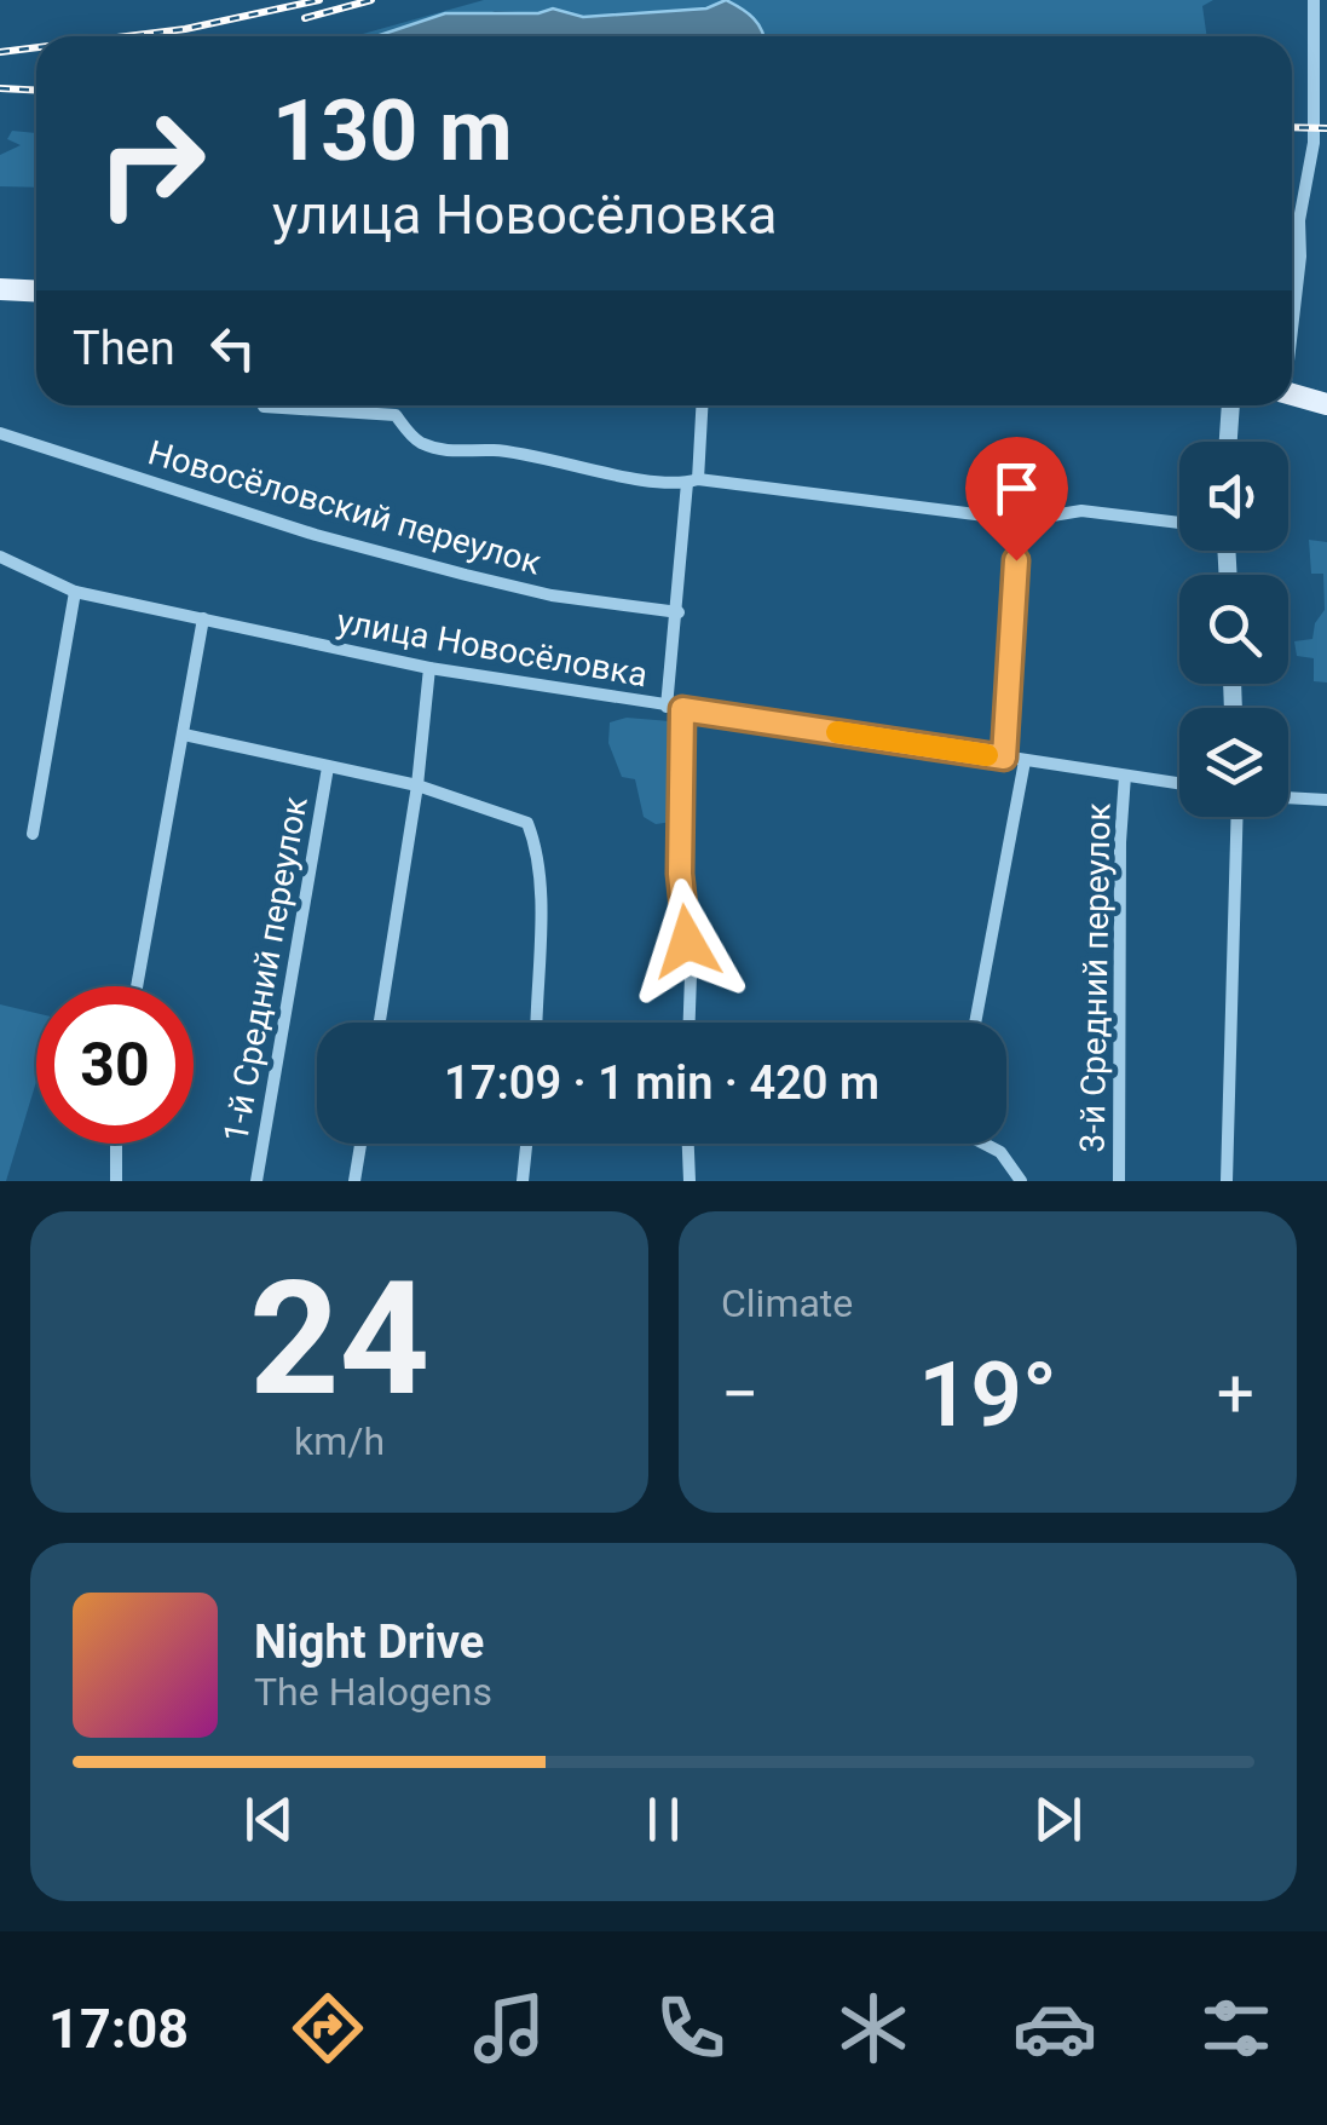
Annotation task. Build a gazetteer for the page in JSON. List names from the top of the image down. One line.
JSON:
{"streets":{"street":["Новосёловский переулок","улица Новосёловка","1-й Средний переулок","3-й Средний переулок"]},"crossings":[["улица Новосёловка","3-й Средний переулок"]],"page":{"turn":["130 m","улица Новосёловка"],"then":"Then","limit":"30","trip":"17:09 · 1 min · 420 m","tile":[["24","km/h"],"Climate"],"heat":["−","19°","+"],"song":["Night Drive","The Halogens"],"tabs":"17:08"}}
